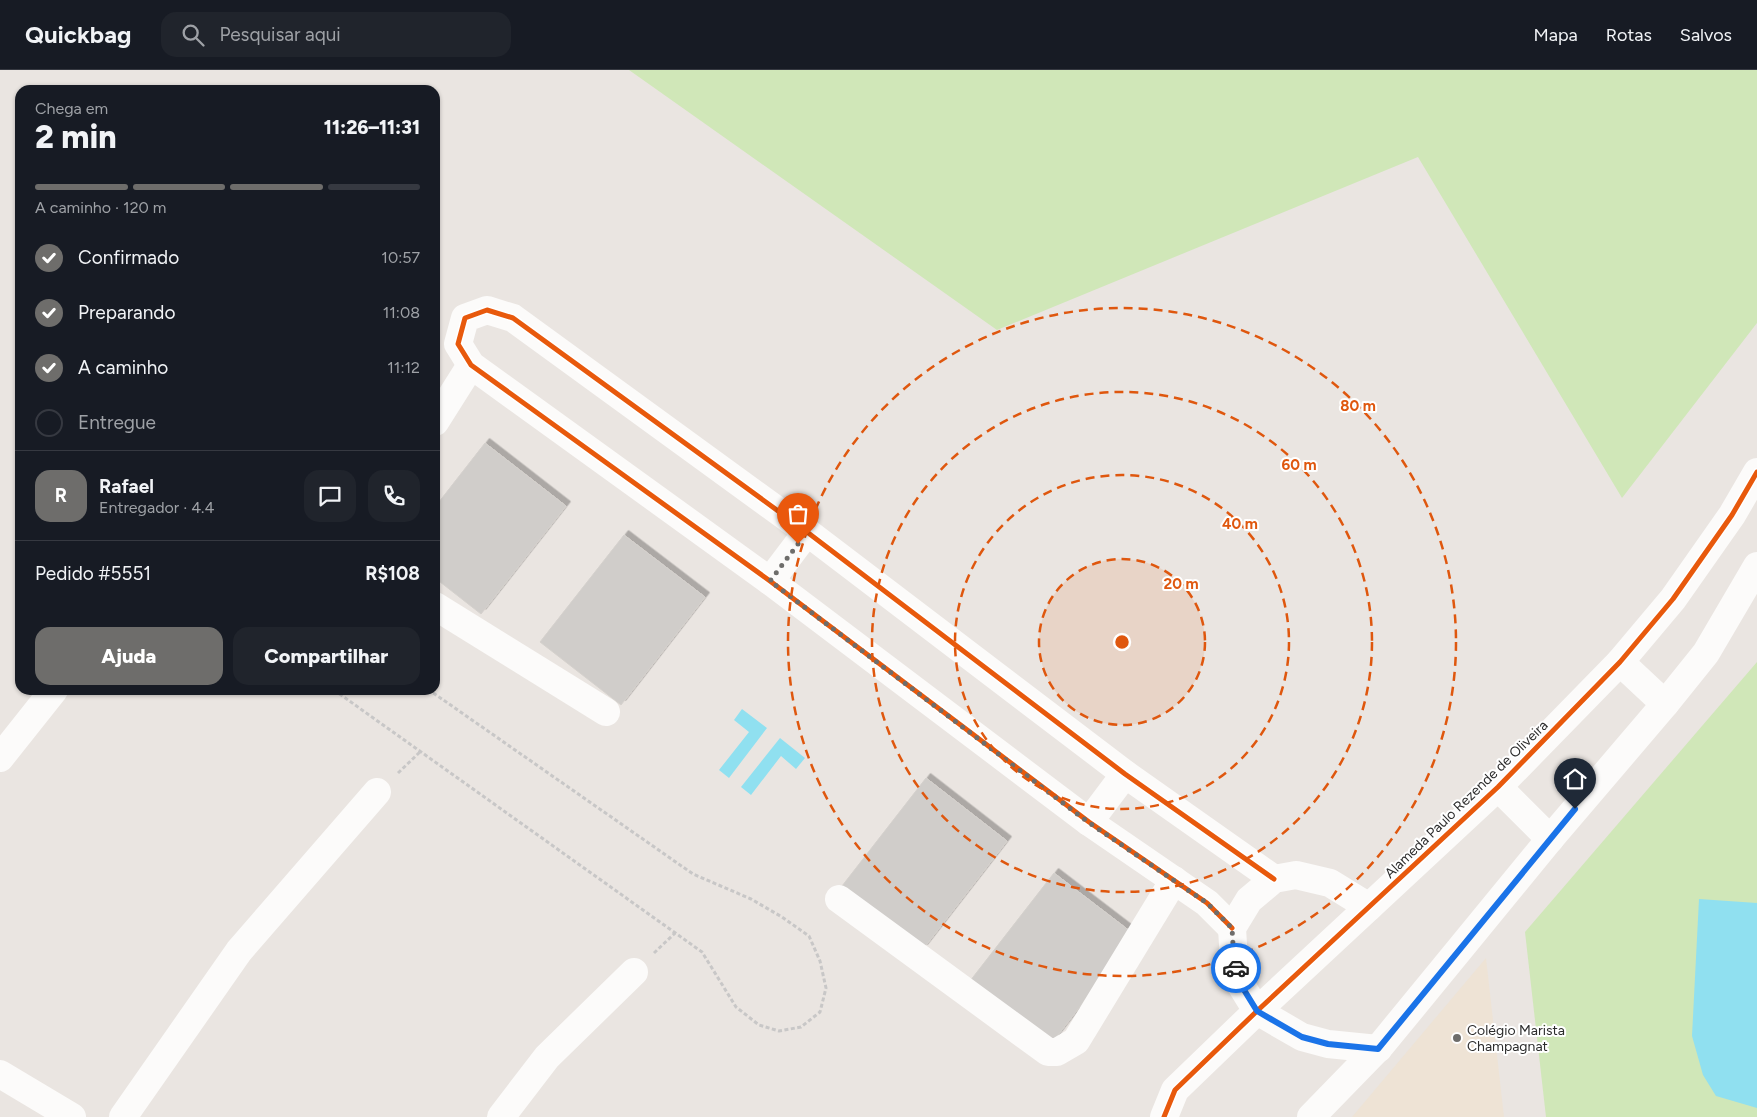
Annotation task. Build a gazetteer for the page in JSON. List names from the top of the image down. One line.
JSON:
{"streets":{"street":["Alameda Paulo Rezende de Oliveira"]},"places":["Colégio Marista Champagnat"],"page":{"header":"Quickbag","search":"Pesquisar aqui","nav":["Mapa","Rotas","Salvos"],"heading":["2 min","Chega em","11:26–11:31"],"panel":["Rafael","Entregador · 4.4","Pedido #5551","R$108"],"bar":"A caminho · 120 m","list":[["Confirmado","10:57"],["Preparando","11:08"],["A caminho","11:12"],"Entregue"],"round":"R","buttons":["Ajuda","Compartilhar"]},"rings":["80 m","60 m","40 m","20 m"]}
